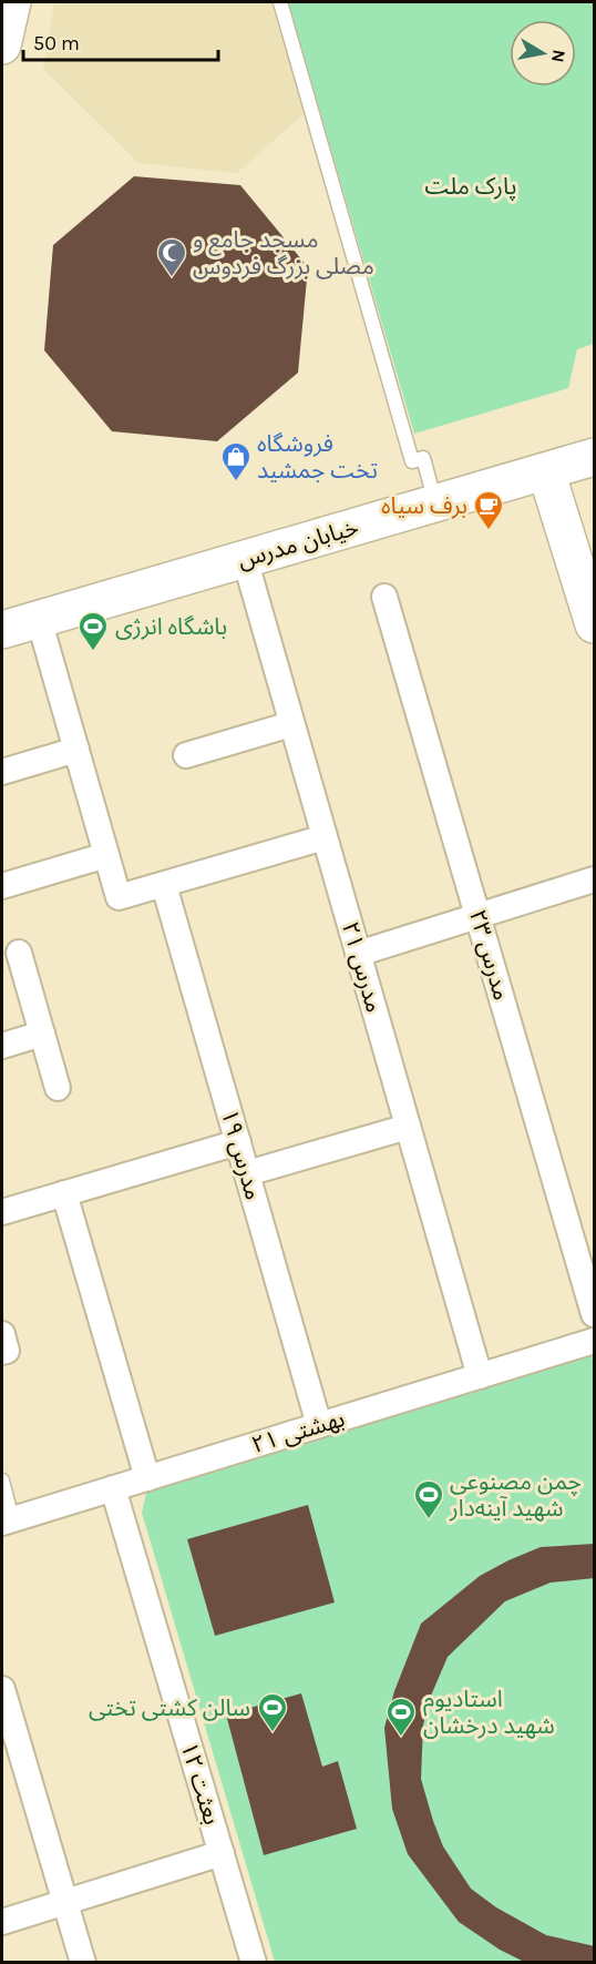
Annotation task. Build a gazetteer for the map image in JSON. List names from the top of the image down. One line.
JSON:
{"streets":{"main road":["خیابان مدرس"],"street":["مدرس ۲۳","مدرس ۲۱","مدرس ۱۹","بهشتی ۲۱","بعثت ۱۲"]},"crossings":[["خیابان مدرس","مدرس ۲۱"],["مدرس ۲۱","بهشتی ۲۱"],["مدرس ۱۹","بهشتی ۲۱"],["بهشتی ۲۱","بعثت ۱۲"]],"parks":["پارک ملت"],"places":{"mosque":["مسجد جامع و مصلی بزرگ فردوس"],"shop":["فروشگاه تخت جمشید"],"cafe":["برف سیاه"],"sports":["باشگاه انرژی","چمن مصنوعی شهید آینه‌دار","سالن کشتی تختی","استادیوم شهید درخشان"]},"scale_bar":"50 m","north":"right"}
